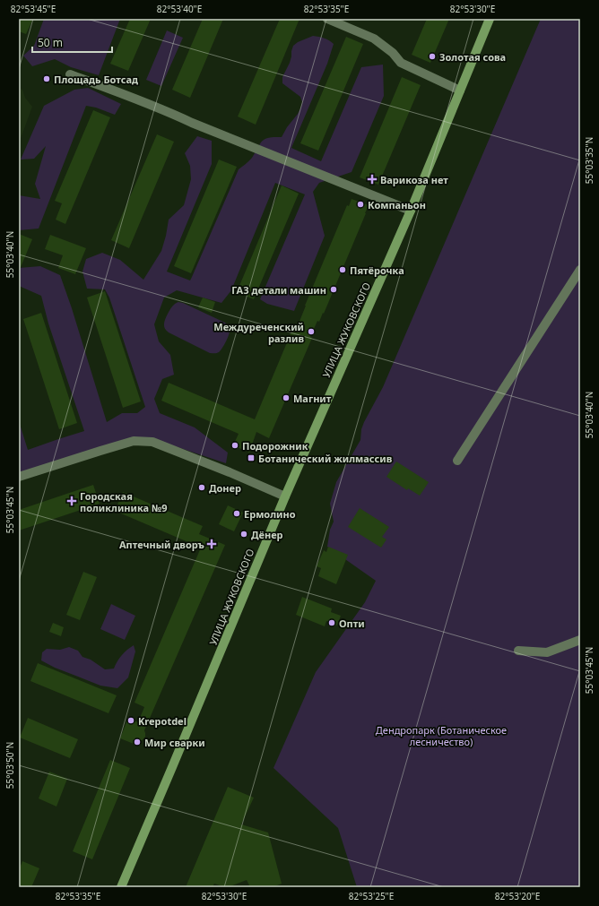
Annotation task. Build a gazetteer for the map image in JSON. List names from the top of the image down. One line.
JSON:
{"streets":{"main road":["УЛИЦА ЖУКОВСКОГО"]},"parks":["Дендропарк (Ботаническое лесничество)"],"places":{"other":["Золотая сова","Площадь Ботсад","Компаньон","Пятёрочка","ГАЗ детали машин","Междуреченский разлив","Магнит","Подорожник","Донер","Ермолино","Дёнер","Опти","Krepotdel","Мир сварки"],"health":["Варикоза нет","Городская поликлиника №9","Аптечный дворъ"],"transit":["Ботанический жилмассив"]},"scale_bar":"50 m","coordinates":["82°53'45\"E","82°53'40\"E","82°53'35\"E","82°53'30\"E","55°03'35\"N","55°03'40\"N","55°03'45\"N","55°03'50\"N","82°53'25\"E","82°53'20\"E"]}
